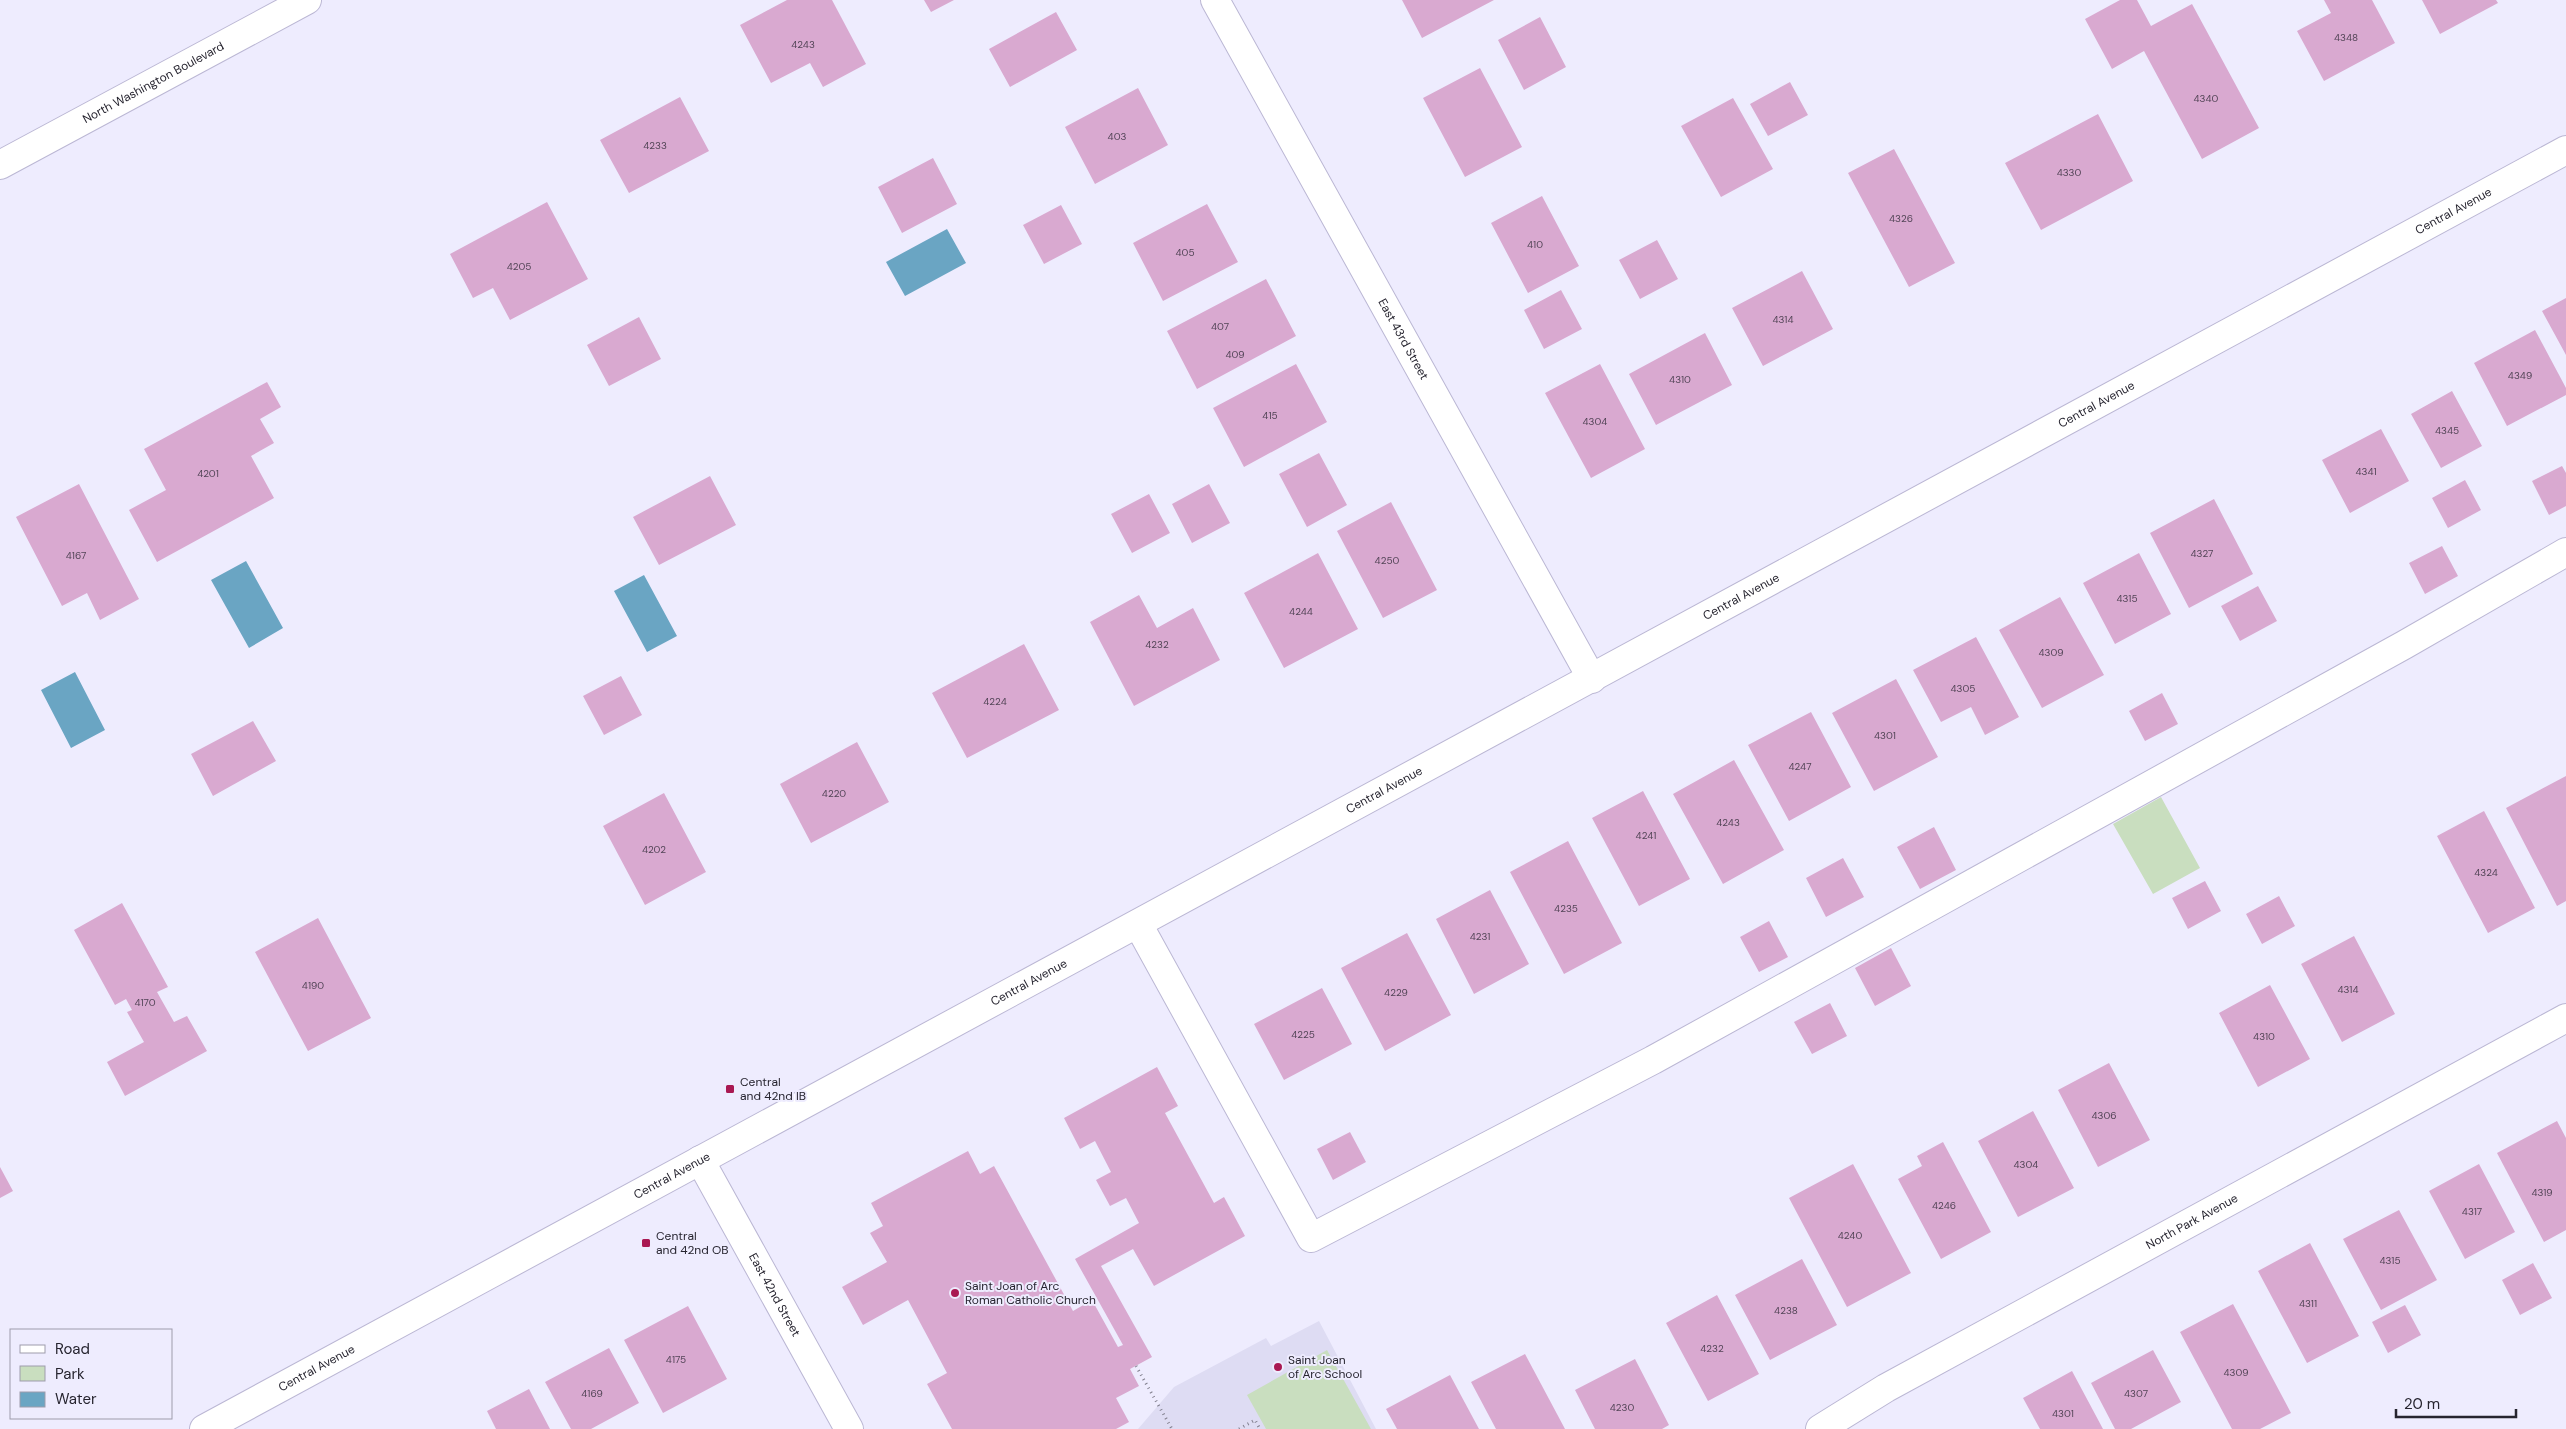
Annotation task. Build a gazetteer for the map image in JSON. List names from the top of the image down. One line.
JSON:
{"streets":{"main road":["North Washington Boulevard","Central Avenue","East 43rd Street","North Park Avenue","East 42nd Street"]},"crossings":[["Central Avenue","East 43rd Street"],["Central Avenue","East 42nd Street"]],"places":{"transit":["Central and 42nd IB","Central and 42nd OB"],"other":["Saint Joan of Arc Roman Catholic Church","Saint Joan of Arc School"]},"house_numbers":["4348","4243","4340","403","4233","4330","4326","410","405","4205","4314","407","409","4349","4310","415","4304","4345","4341","4201","4327","4167","4250","4315","4244","4232","4309","4305","4224","4301","4247","4220","4243","4241","4202","4324","4235","4231","4190","4314","4229","4170","4225","4310","4306","4304","4319","4246","4317","4240","4315","4311","4238","4232","4175","4309","4169","4307","4230","4301"],"legend":["Road","Park","Water"],"scale_bar":"20 m"}
